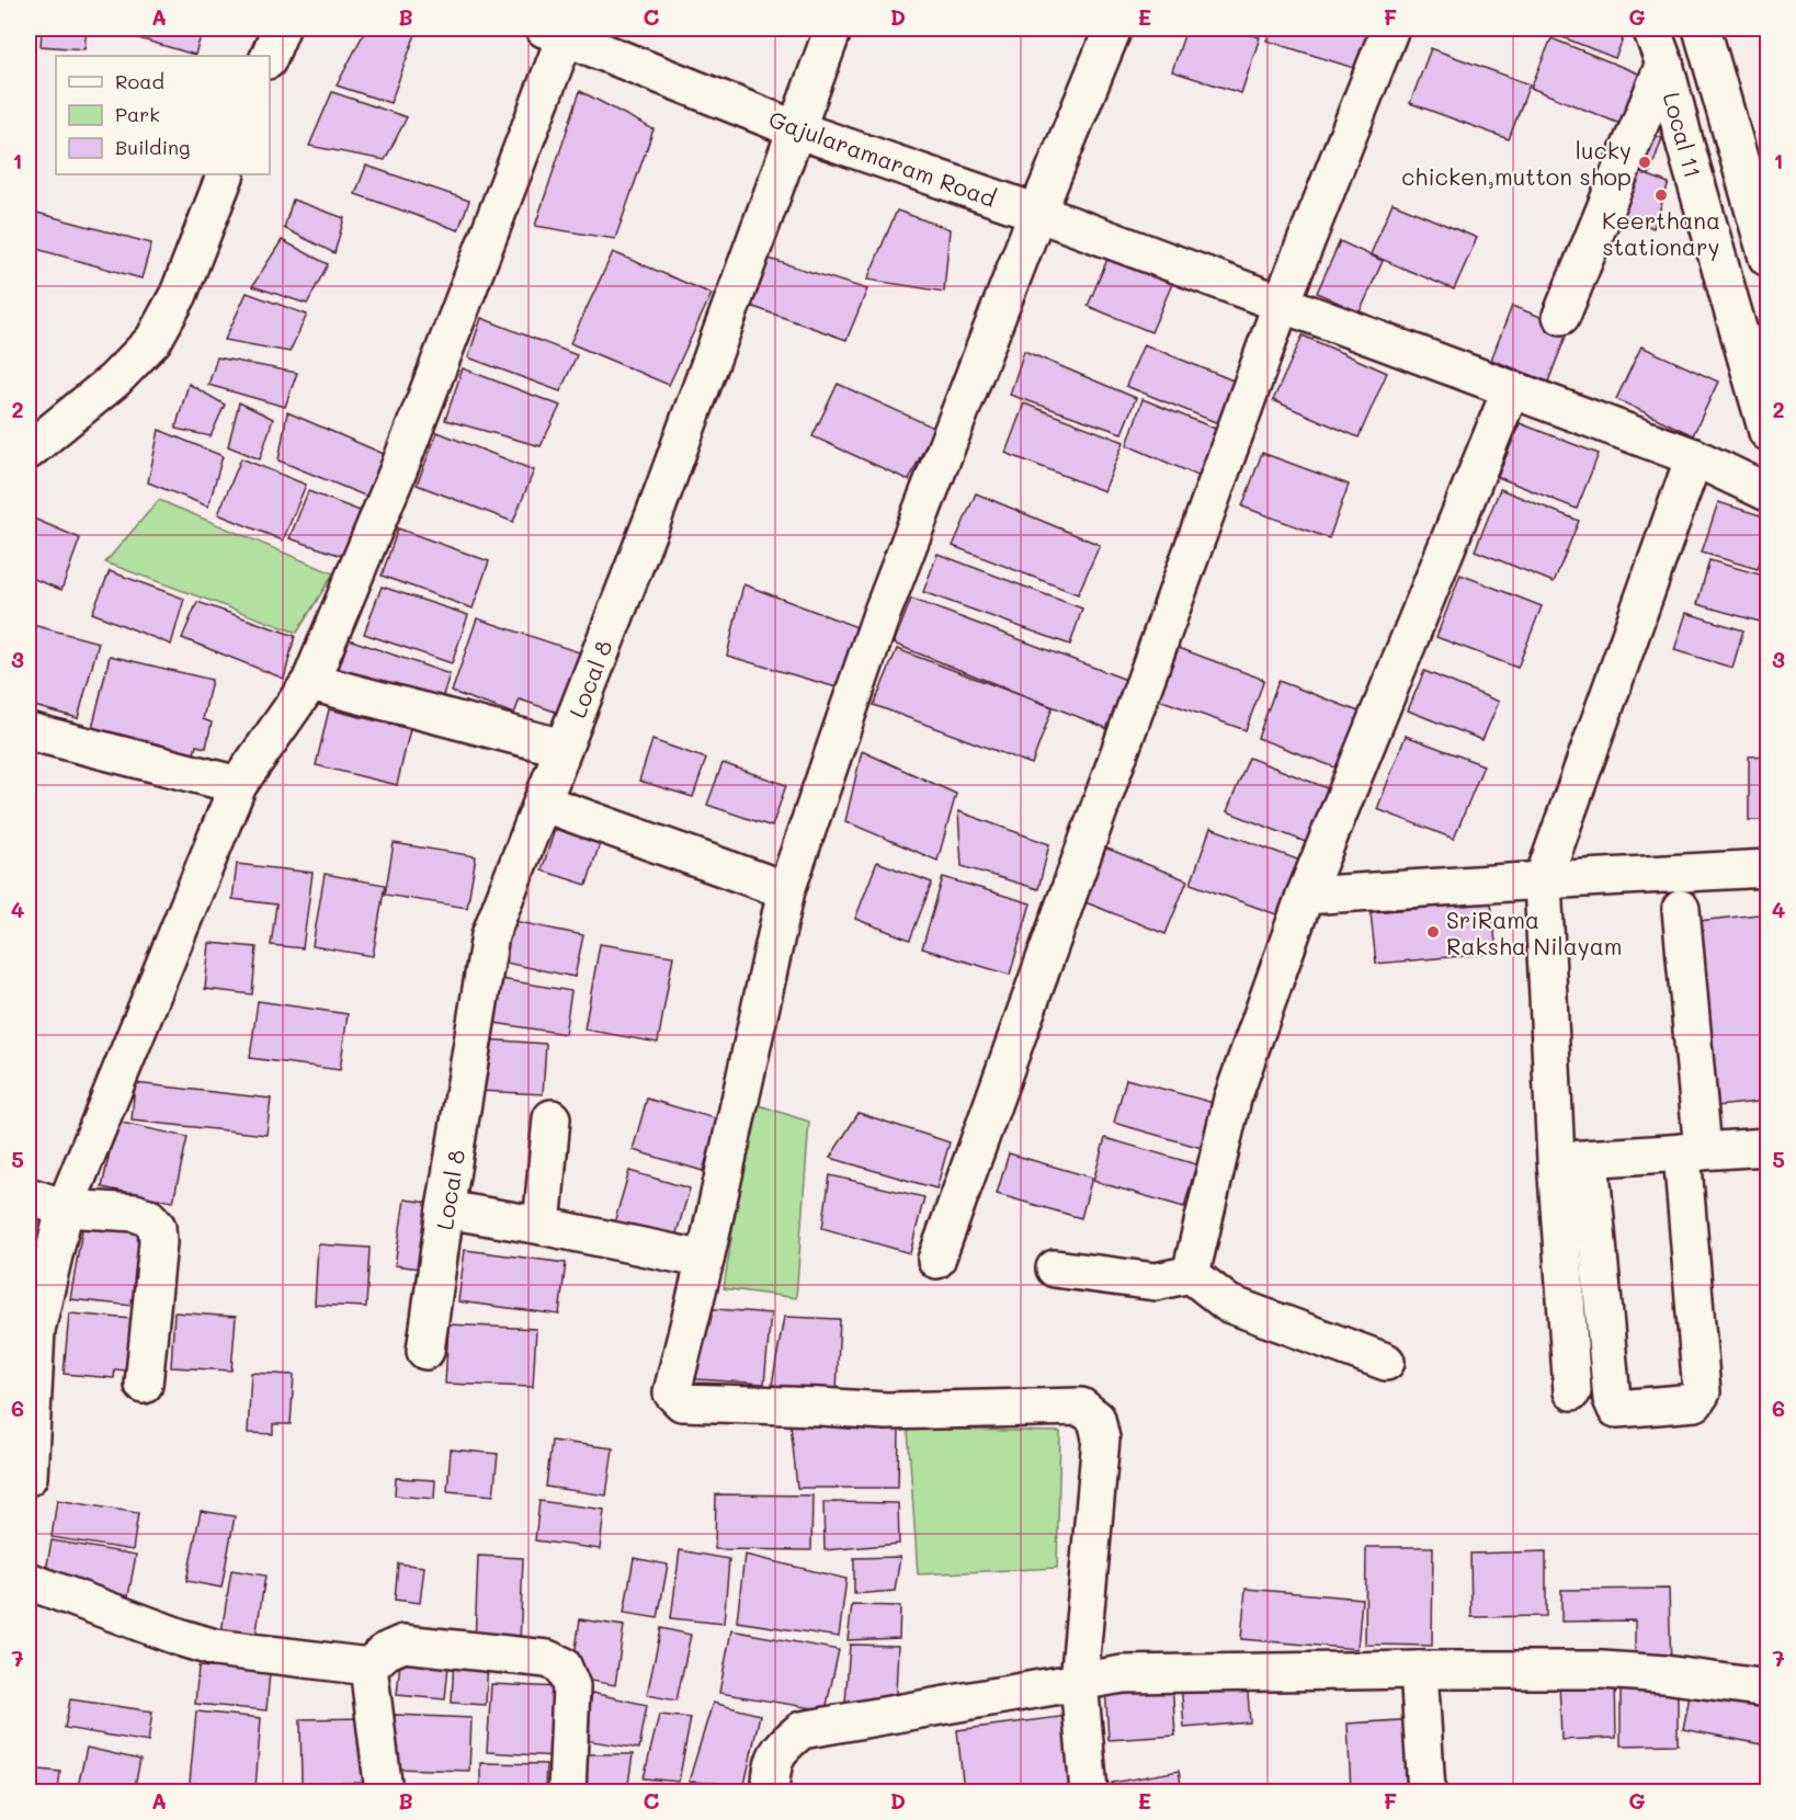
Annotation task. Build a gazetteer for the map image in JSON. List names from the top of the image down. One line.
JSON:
{"streets":{"street":["Local 11","Gajularamaram Road","Local 8"]},"crossings":[["Gajularamaram Road","Local 8"]],"places":["lucky chicken,mutton shop","Keerthana stationary","SriRama Raksha Nilayam"],"legend":["Road","Park","Building"],"grid":{"columns":["A","B","C","D","E","F","G"],"rows":["1","2","3","4","5","6","7"]}}
